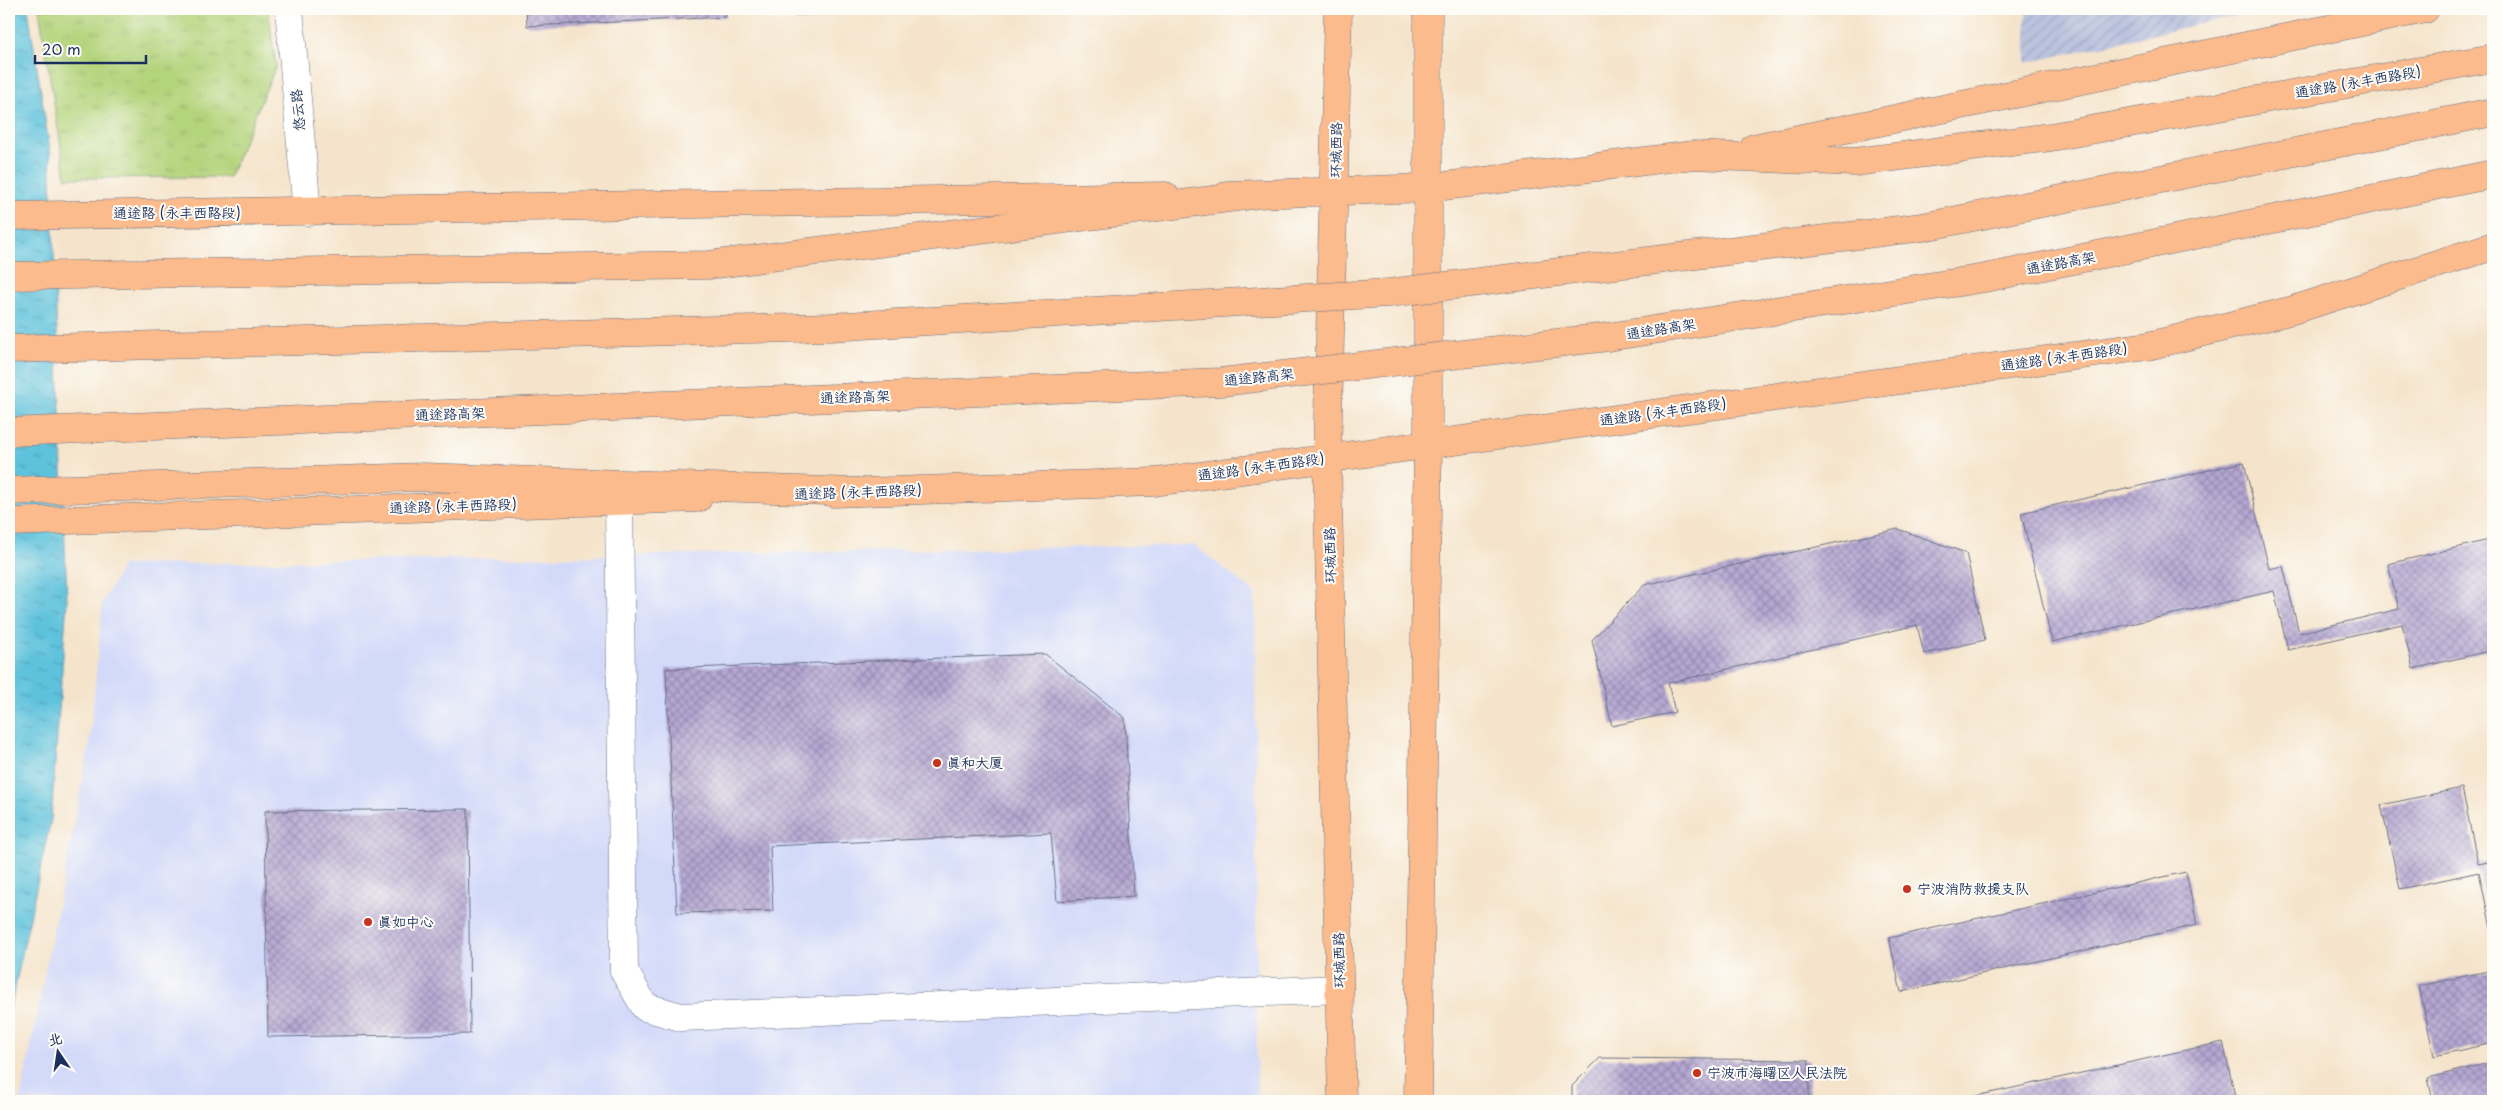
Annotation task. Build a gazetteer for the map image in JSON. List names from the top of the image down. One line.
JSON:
{"streets":{"main road":["通途路 (永丰西路段)","环城西路","通途路高架"],"street":["悠云路"]},"crossings":[["通途路 (永丰西路段)","悠云路"],["通途路 (永丰西路段)","环城西路"]],"places":["真和大厦","宁波消防救援支队","真如中心","宁波市海曙区人民法院"],"scale_bar":"20 m","north":"top"}
